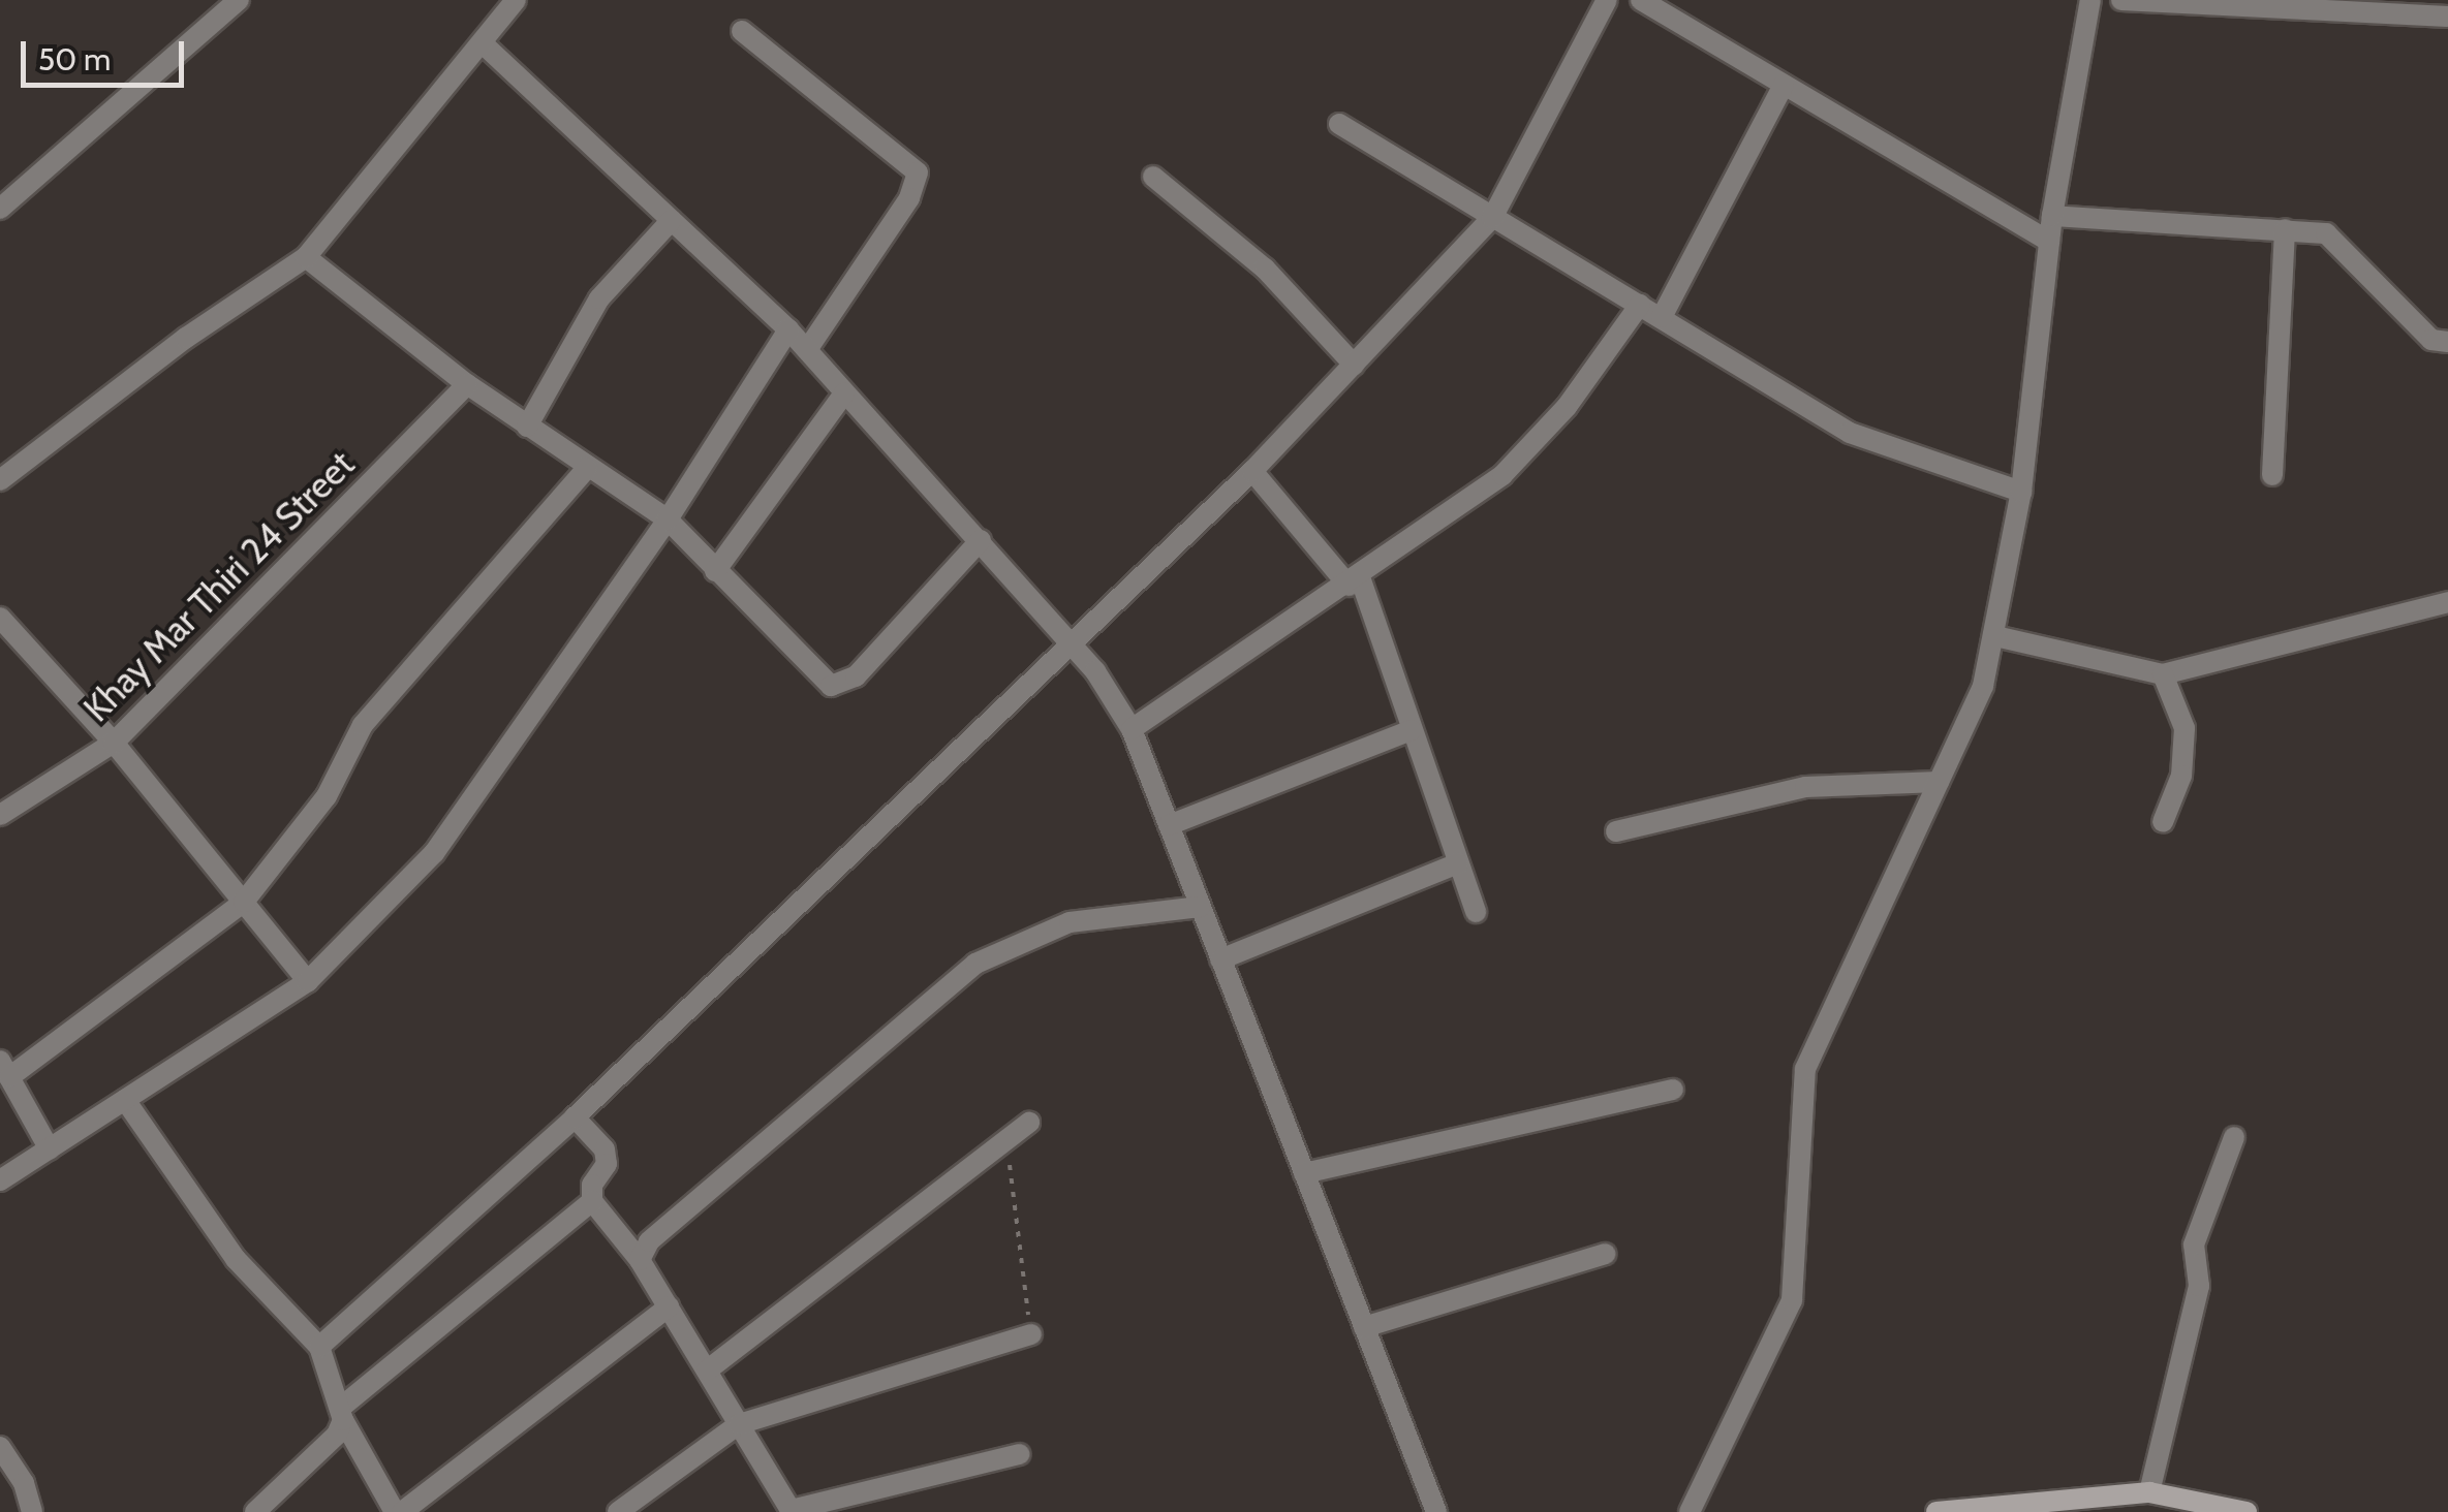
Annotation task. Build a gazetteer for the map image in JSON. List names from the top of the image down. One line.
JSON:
{"streets":{"street":["Khay Mar Thiri 24 Street"]},"scale_bar":"50 m"}
